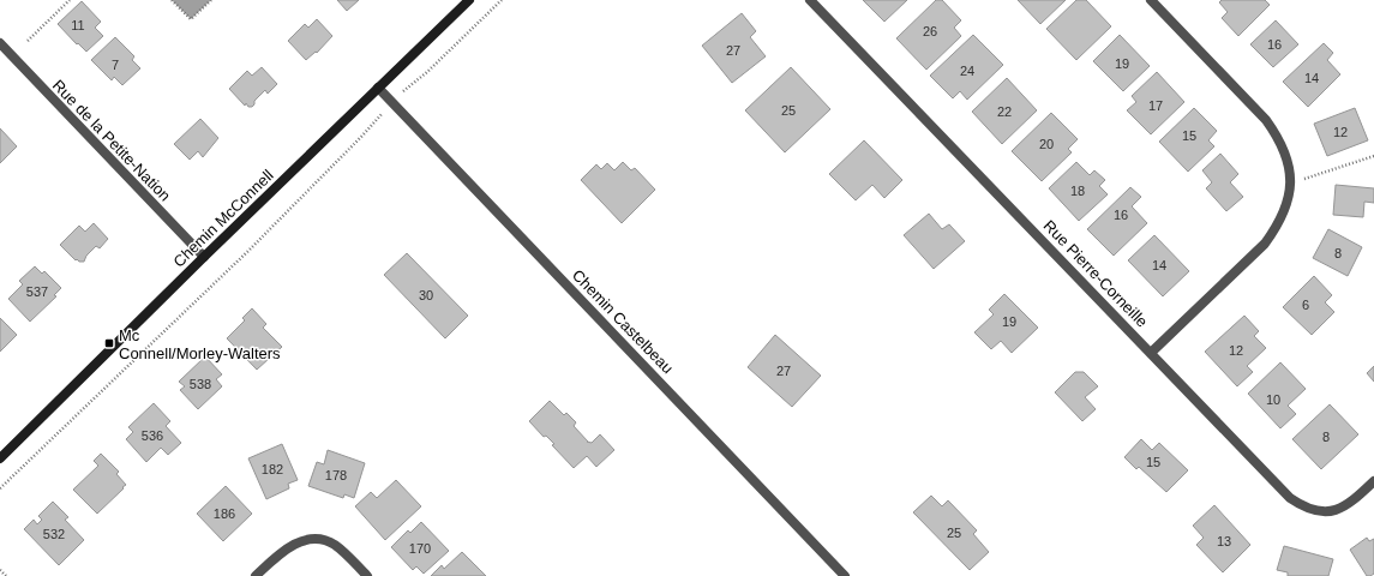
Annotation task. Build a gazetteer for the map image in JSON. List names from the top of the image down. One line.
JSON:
{"streets":{"street":["Rue de la Petite-Nation","Chemin McConnell","Rue Pierre-Corneille","Chemin Castelbeau"]},"crossings":[["Rue de la Petite-Nation","Chemin McConnell"],["Chemin McConnell","Chemin Castelbeau"]],"places":{"transit":["Mc Connell/Morley-Walters"]},"house_numbers":["11","26","16","27","19","7","24","14","17","25","22","12","15","20","18","16","8","14","537","30","6","19","12","27","538","10","536","8","15","182","178","186","25","532","13","170"]}
